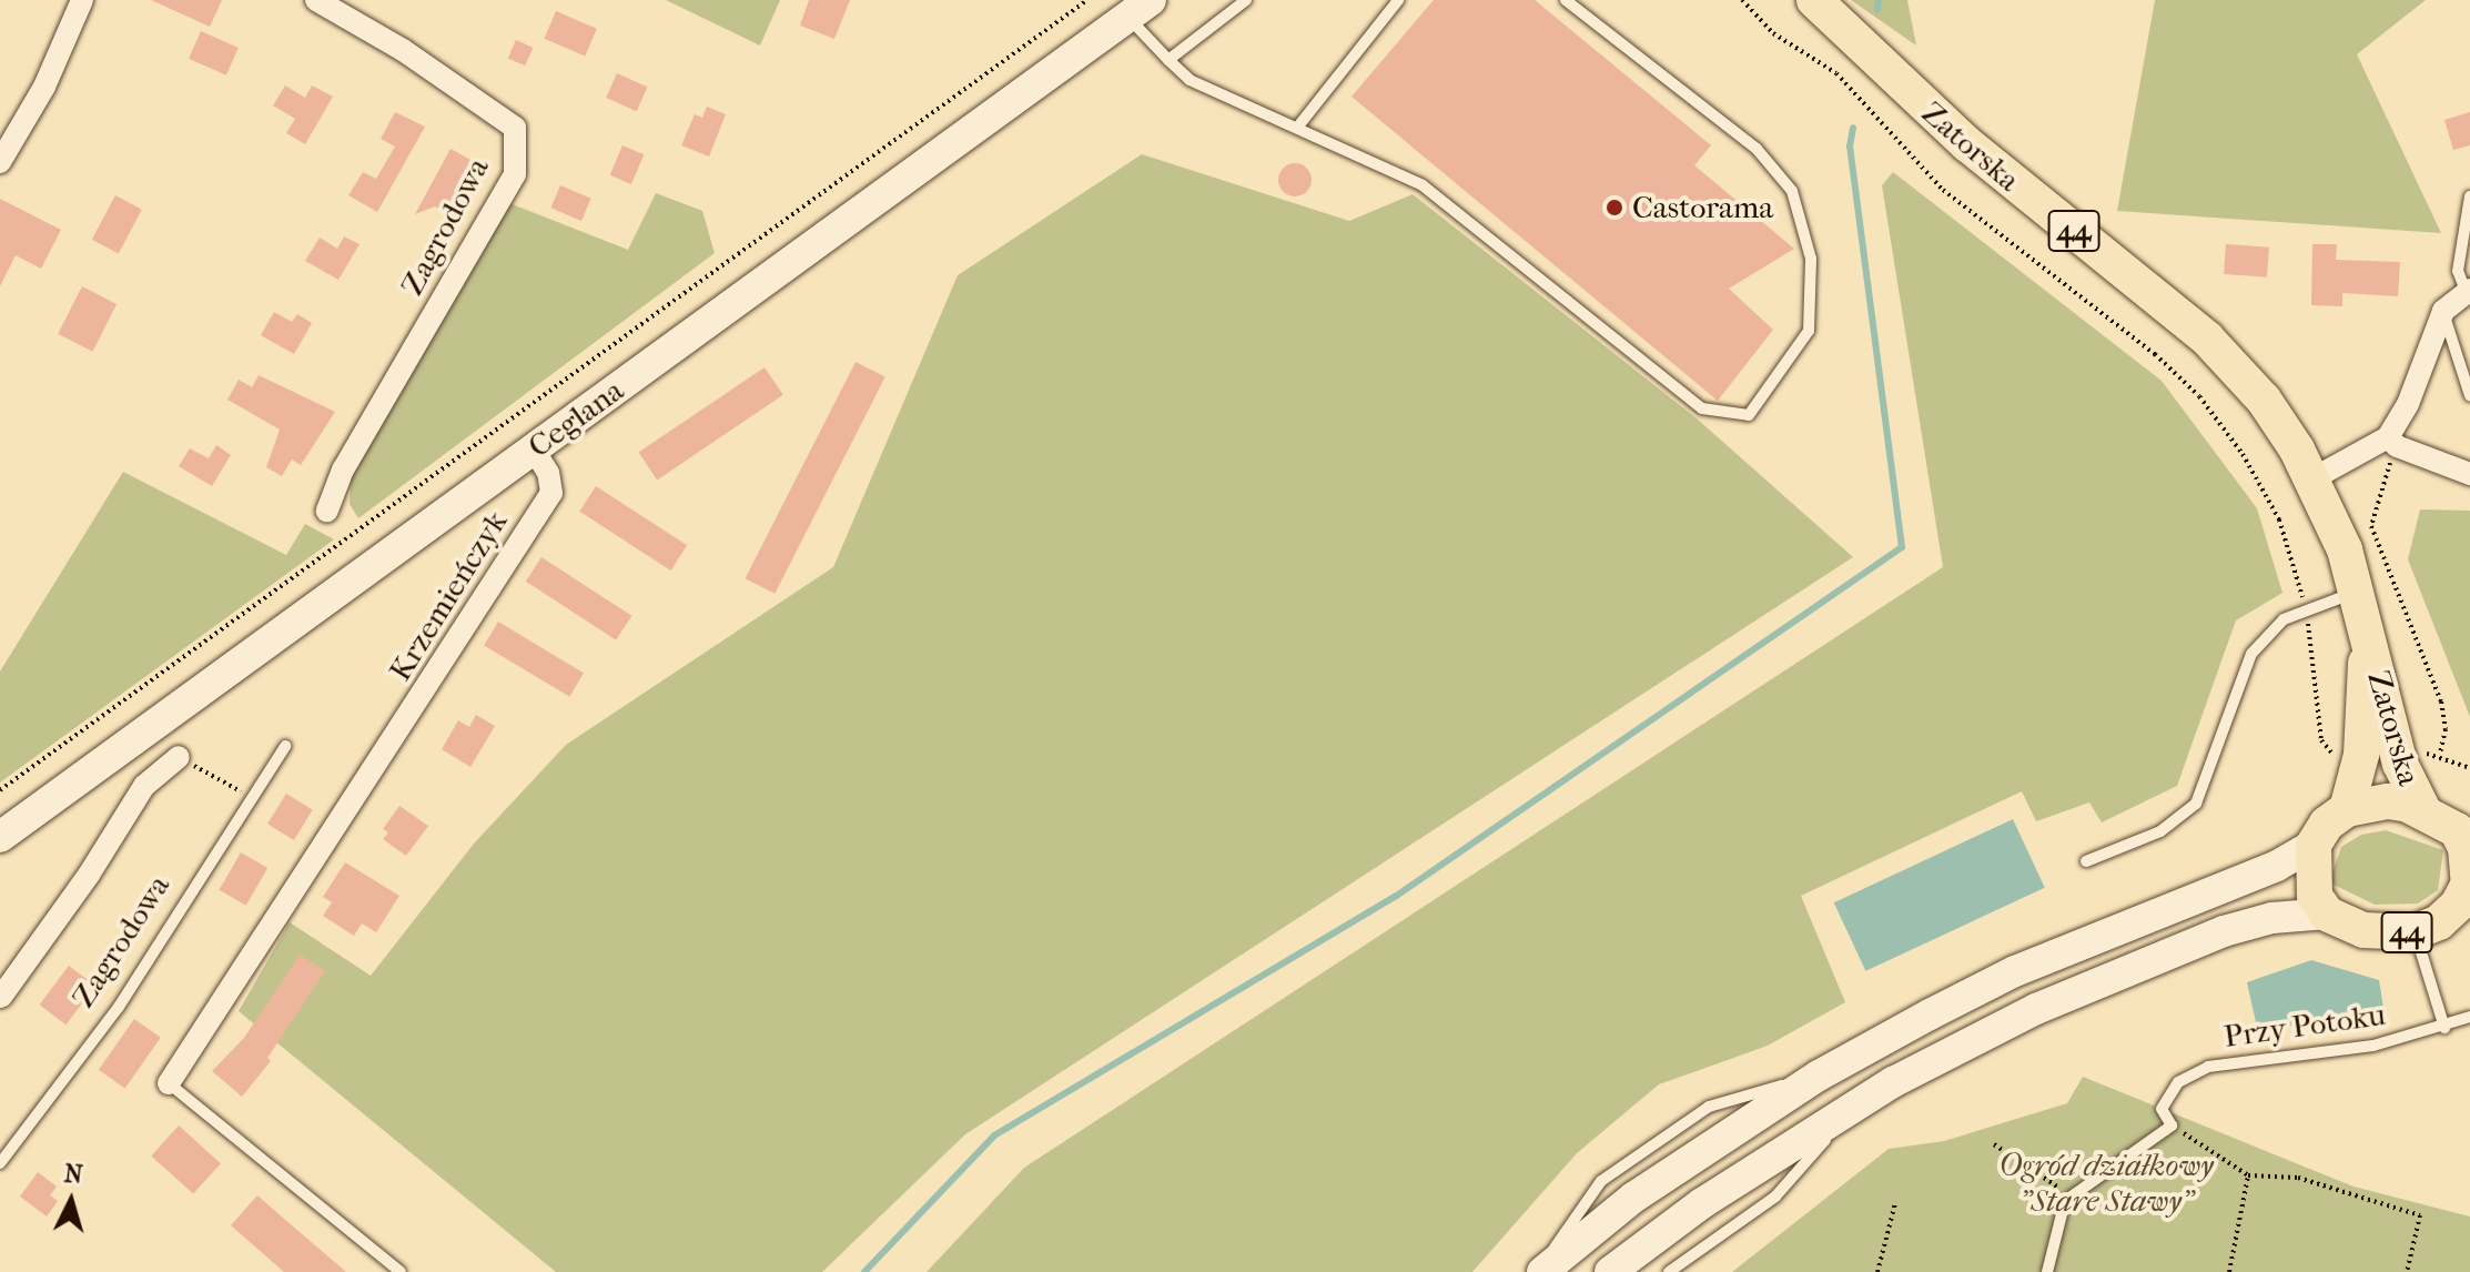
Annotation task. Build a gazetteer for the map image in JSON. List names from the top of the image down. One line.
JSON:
{"streets":{"main road":["Zatorska","44","Ceglana"],"street":["Zagrodowa","Krzemieńczyk"],"lane":["Przy Potoku"]},"crossings":[["Zatorska","44"],["Ceglana","Krzemieńczyk"]],"parks":["Ogród działkowy \"Stare Stawy\""],"places":["Castorama"],"north":"top"}
